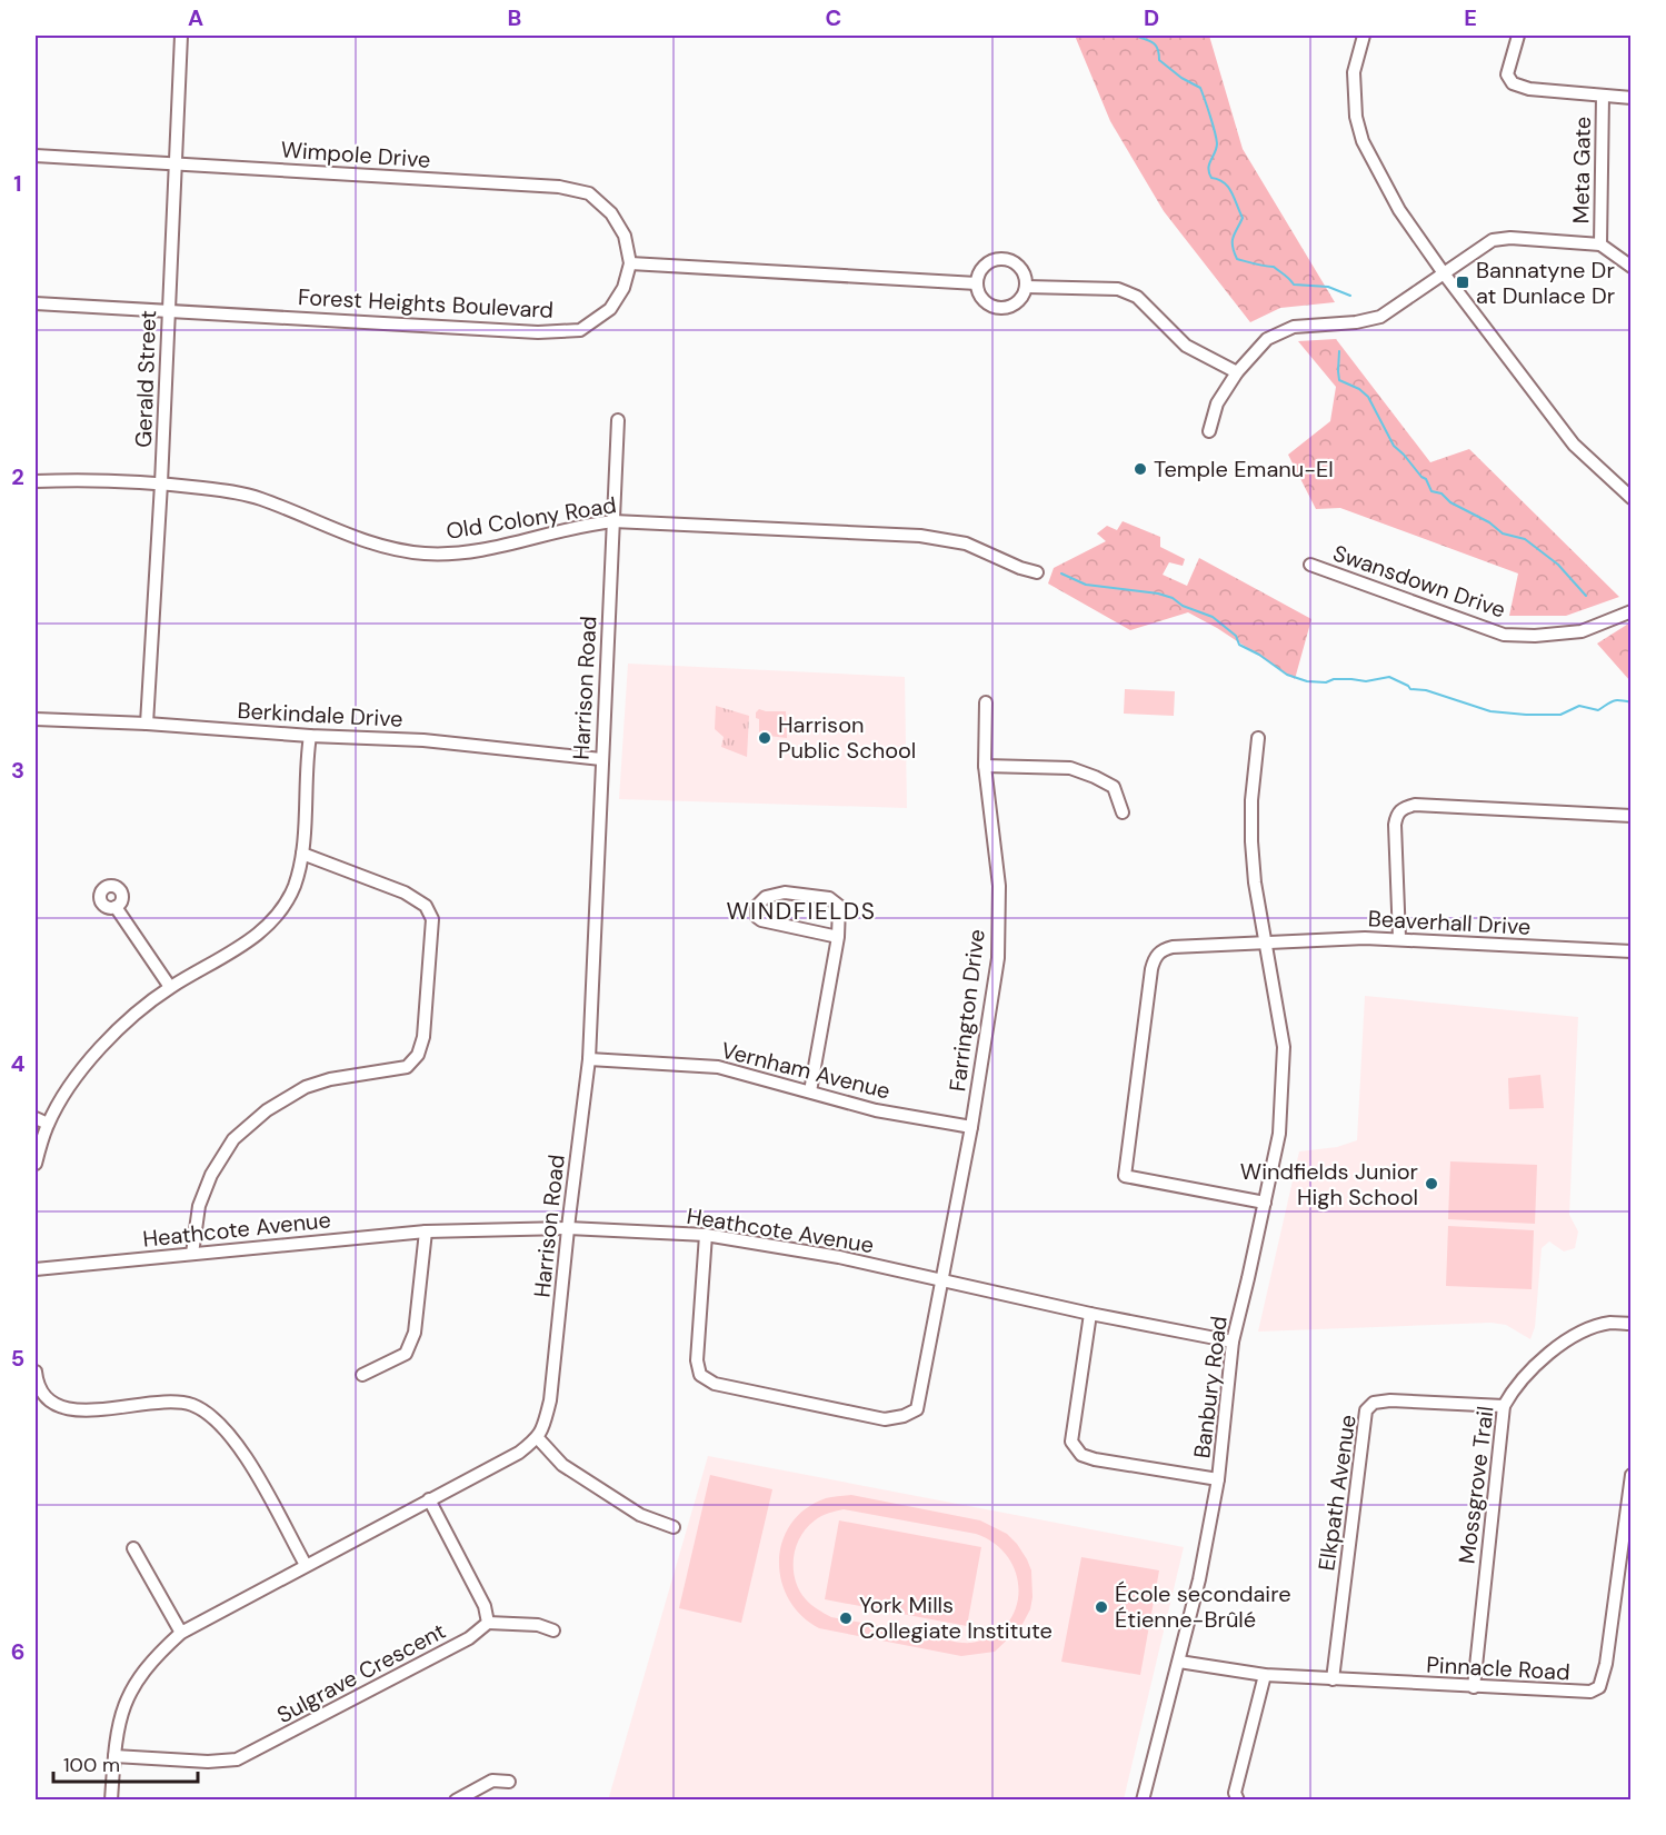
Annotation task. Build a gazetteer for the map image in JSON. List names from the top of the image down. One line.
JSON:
{"streets":{"street":["Wimpole Drive","Meta Gate","Forest Heights Boulevard","Gerald Street","Old Colony Road","Swansdown Drive","Harrison Road","Berkindale Drive","Beaverhall Drive","Farrington Drive","Vernham Avenue","Heathcote Avenue","Banbury Road","Mossgrove Trail","Elkpath Avenue","Pinnacle Road","Sulgrave Crescent"]},"crossings":[["Wimpole Drive","Forest Heights Boulevard"],["Wimpole Drive","Gerald Street"],["Forest Heights Boulevard","Gerald Street"],["Gerald Street","Old Colony Road"],["Gerald Street","Berkindale Drive"],["Old Colony Road","Harrison Road"],["Harrison Road","Berkindale Drive"],["Harrison Road","Vernham Avenue"],["Harrison Road","Heathcote Avenue"],["Beaverhall Drive","Banbury Road"],["Farrington Drive","Vernham Avenue"],["Farrington Drive","Heathcote Avenue"],["Heathcote Avenue","Banbury Road"],["Banbury Road","Pinnacle Road"],["Mossgrove Trail","Elkpath Avenue"],["Mossgrove Trail","Pinnacle Road"],["Elkpath Avenue","Pinnacle Road"]],"districts":["WINDFIELDS"],"places":{"transit":["Bannatyne Dr at Dunlace Dr"],"other":["Temple Emanu-El","Harrison Public School","Windfields Junior High School","École secondaire Étienne-Brûlé","York Mills Collegiate Institute"]},"scale_bar":"100 m","grid":{"columns":["A","B","C","D","E"],"rows":["1","2","3","4","5","6"]}}
